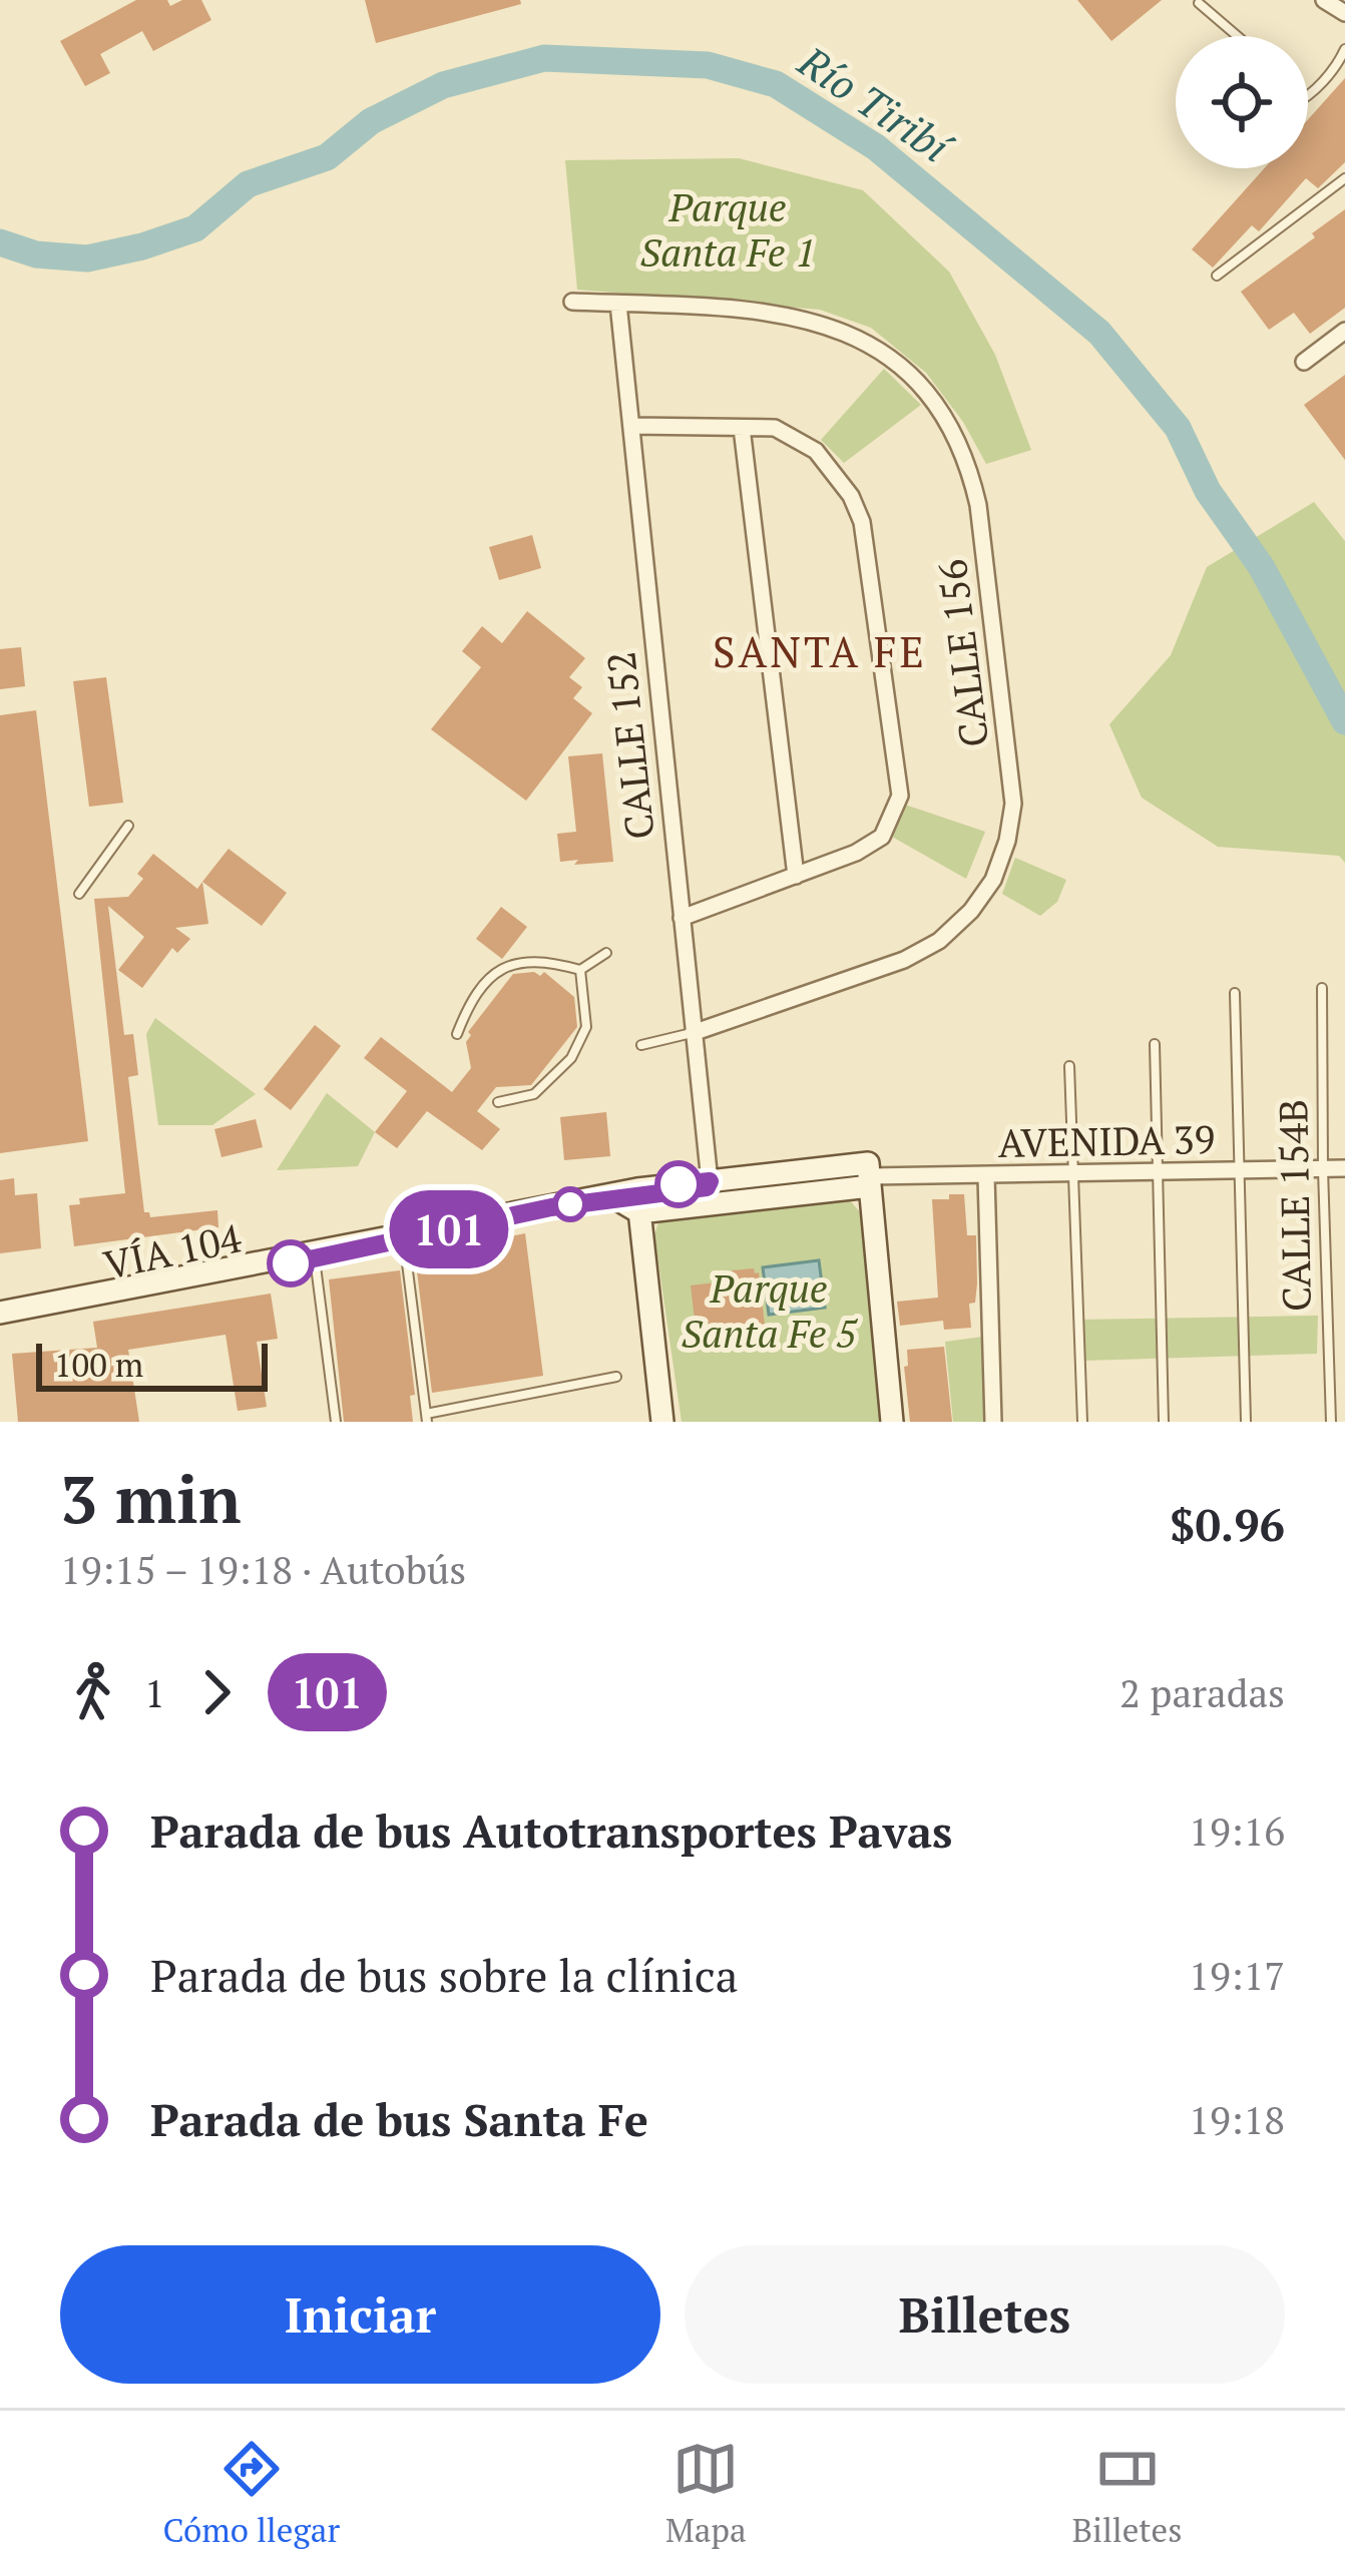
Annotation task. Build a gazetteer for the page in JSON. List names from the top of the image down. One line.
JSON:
{"streets":{"main road":["VÍA 104"],"street":["CALLE 156","CALLE 152","AVENIDA 39"],"lane":["CALLE 154B"]},"crossings":[["CALLE 156","CALLE 152"],["CALLE 152","VÍA 104"],["AVENIDA 39","CALLE 154B"],["AVENIDA 39","VÍA 104"]],"districts":["SANTA FE"],"water":["Río Tiribí"],"parks":["Parque Santa Fe 1","Parque Santa Fe 5"],"lines":["bus line 101"],"scale_bar":"100 m","page":{"on_map":"101","scale":"100 m","heading":["3 min","19:15 – 19:18 · Autobús","$0.96"],"legs":["1","101","2 paradas"],"list":[{"name":"Parada de bus Autotransportes Pavas","value":"19:16"},{"name":"Parada de bus sobre la clínica","value":"19:17"},{"name":"Parada de bus Santa Fe","value":"19:18"}],"buttons":["Iniciar","Billetes"],"tabs":["Cómo llegar","Mapa","Billetes"]}}
